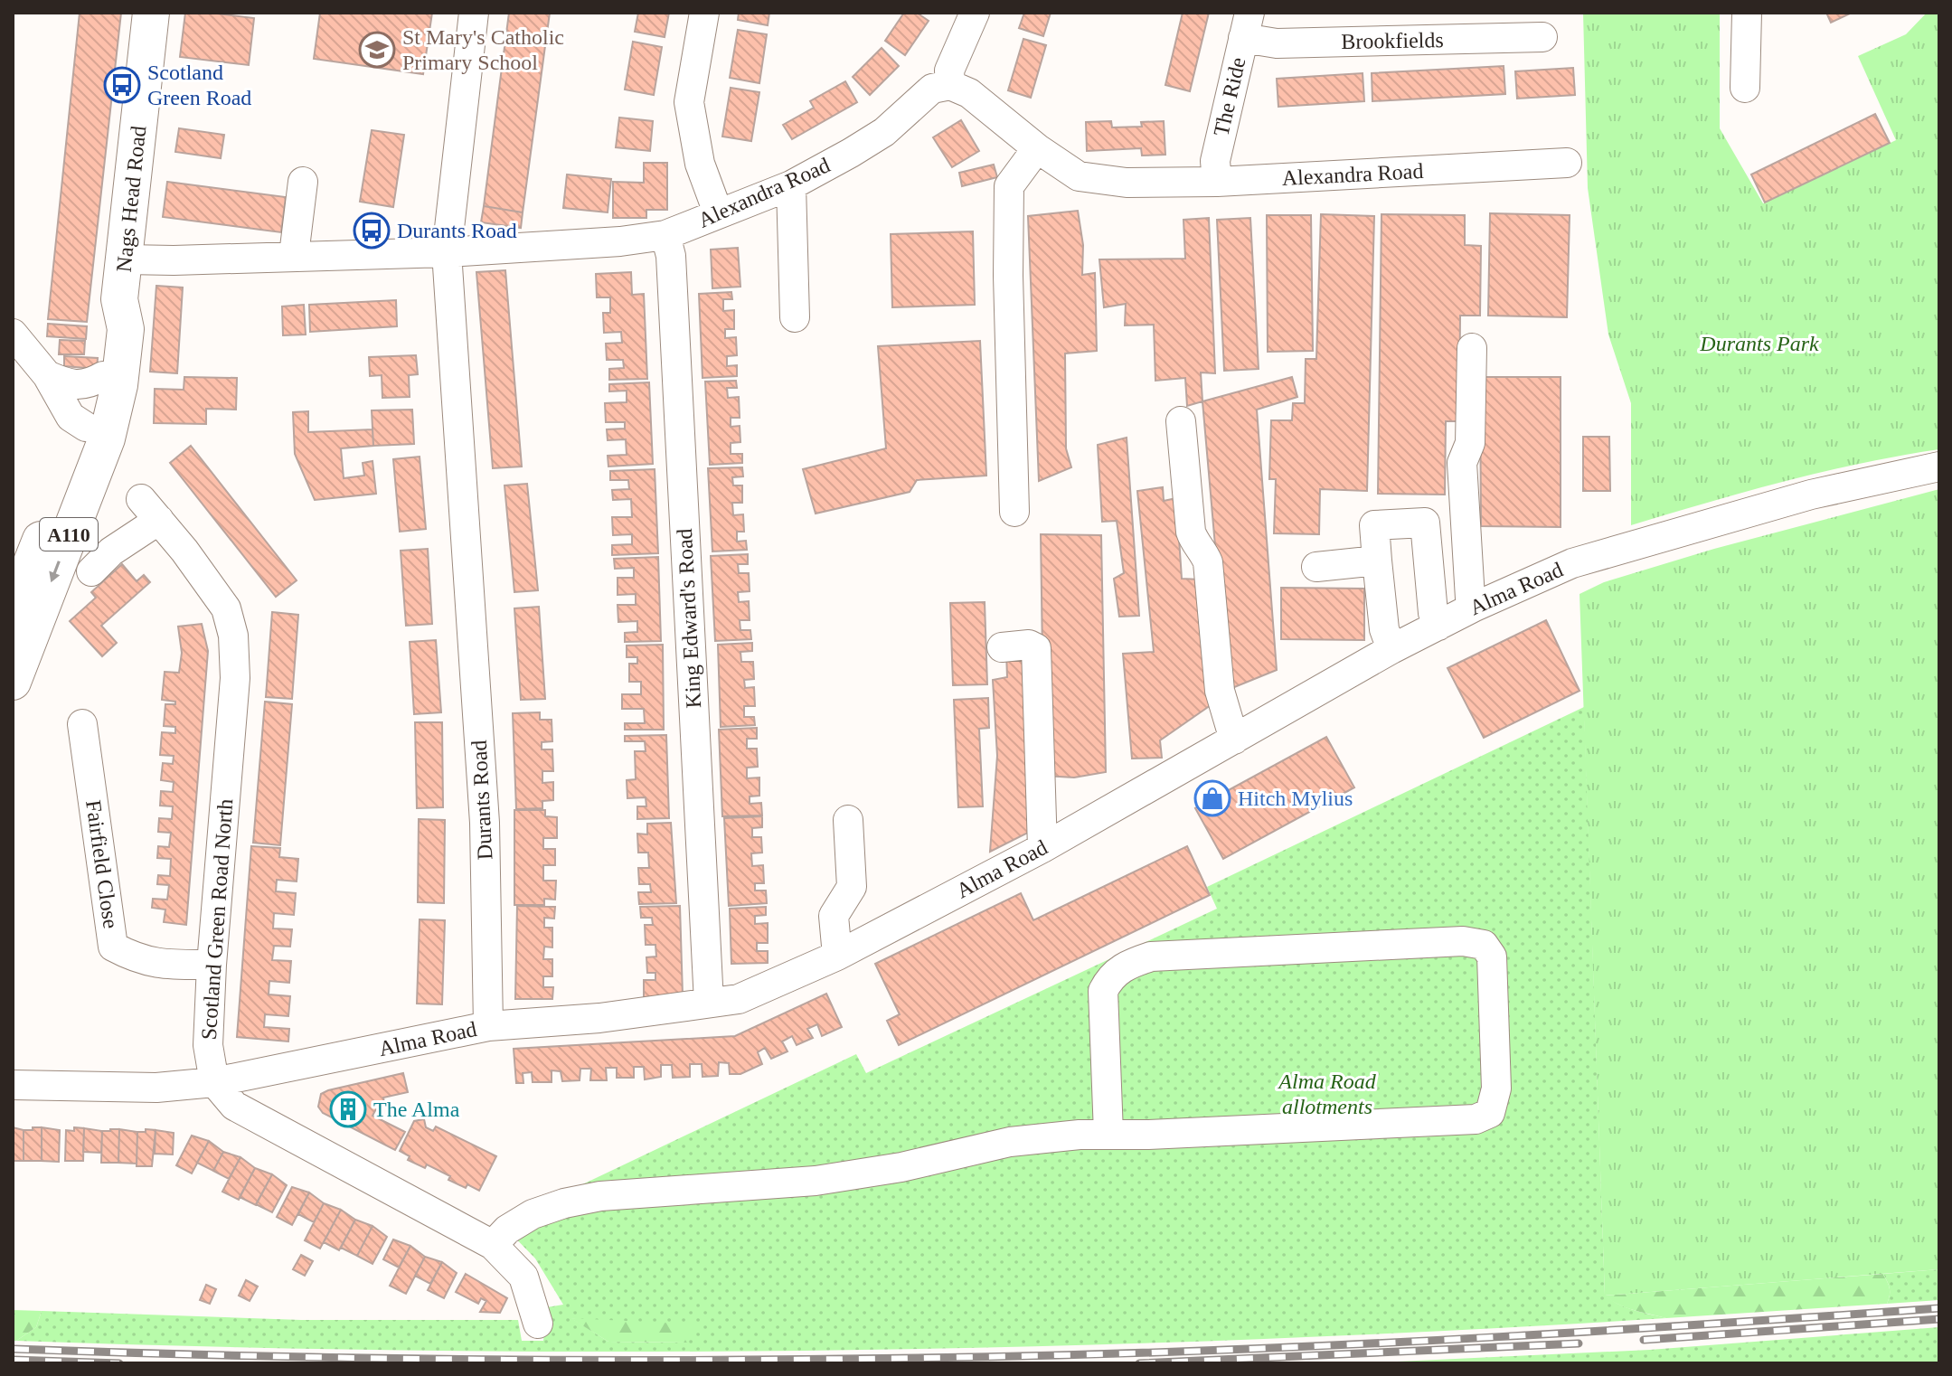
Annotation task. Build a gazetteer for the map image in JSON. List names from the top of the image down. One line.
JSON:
{"streets":{"main road":["Nags Head Road","A110"],"street":["Brookfields","The Ride","Alexandra Road","Alma Road","King Edward's Road","Durants Road","Fairfield Close","Scotland Green Road North"]},"crossings":[["Brookfields","The Ride"],["The Ride","Alexandra Road"],["Alexandra Road","Nags Head Road"],["Alexandra Road","King Edward's Road"],["Alexandra Road","Durants Road"],["Nags Head Road","A110"],["Alma Road","King Edward's Road"],["Alma Road","Durants Road"],["Alma Road","Scotland Green Road North"],["Fairfield Close","Scotland Green Road North"]],"parks":["Durants Park","Alma Road allotments"],"places":{"school or university":["St Mary's Catholic Primary School"],"bus stop":["Scotland Green Road","Durants Road"],"shop":["Hitch Mylius"],"building":["The Alma"]}}
